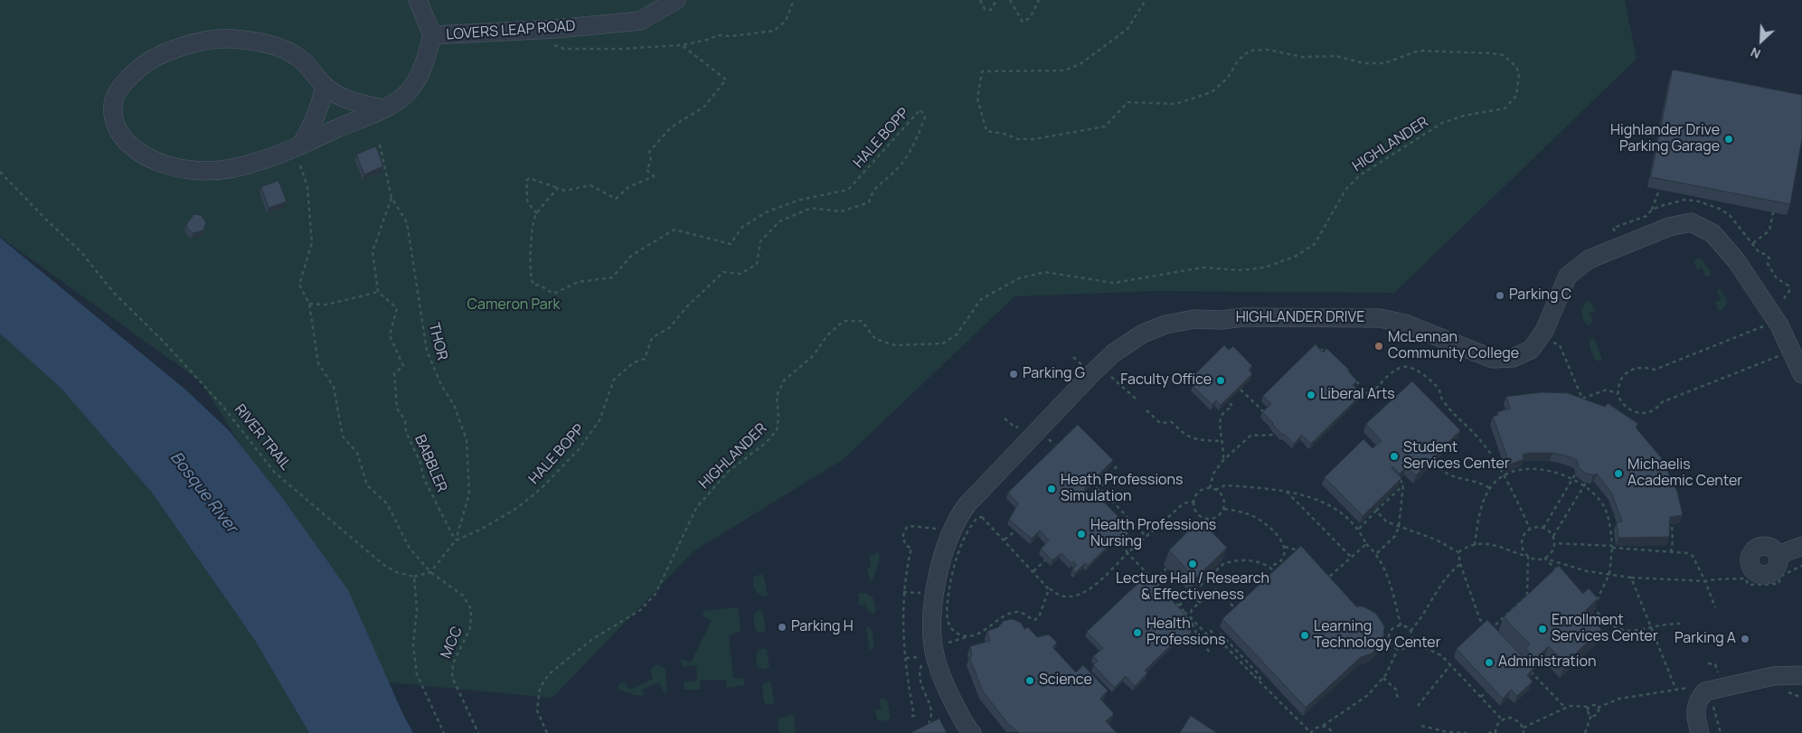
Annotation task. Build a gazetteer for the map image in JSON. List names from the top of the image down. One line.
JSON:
{"streets":{"street":["LOVERS LEAP ROAD","HIGHLANDER DRIVE"],"path":["HALE BOPP","HIGHLANDER","THOR","RIVER TRAIL","BABBLER","MCC"]},"crossings":[["HALE BOPP","THOR"],["HALE BOPP","BABBLER"],["HALE BOPP","MCC"],["THOR","BABBLER"]],"water":["Bosque River"],"parks":["Cameron Park"],"places":["Highlander Drive Parking Garage","Parking C","McLennan Community College","Parking G","Faculty Office","Liberal Arts","Student Services Center","Michaelis Academic Center","Heath Professions Simulation","Health Professions Nursing","Lecture Hall / Research & Effectiveness","Parking H","Enrollment Services Center","Health Professions","Learning Technology Center","Parking A","Administration","Science"],"north":"bottom left"}
